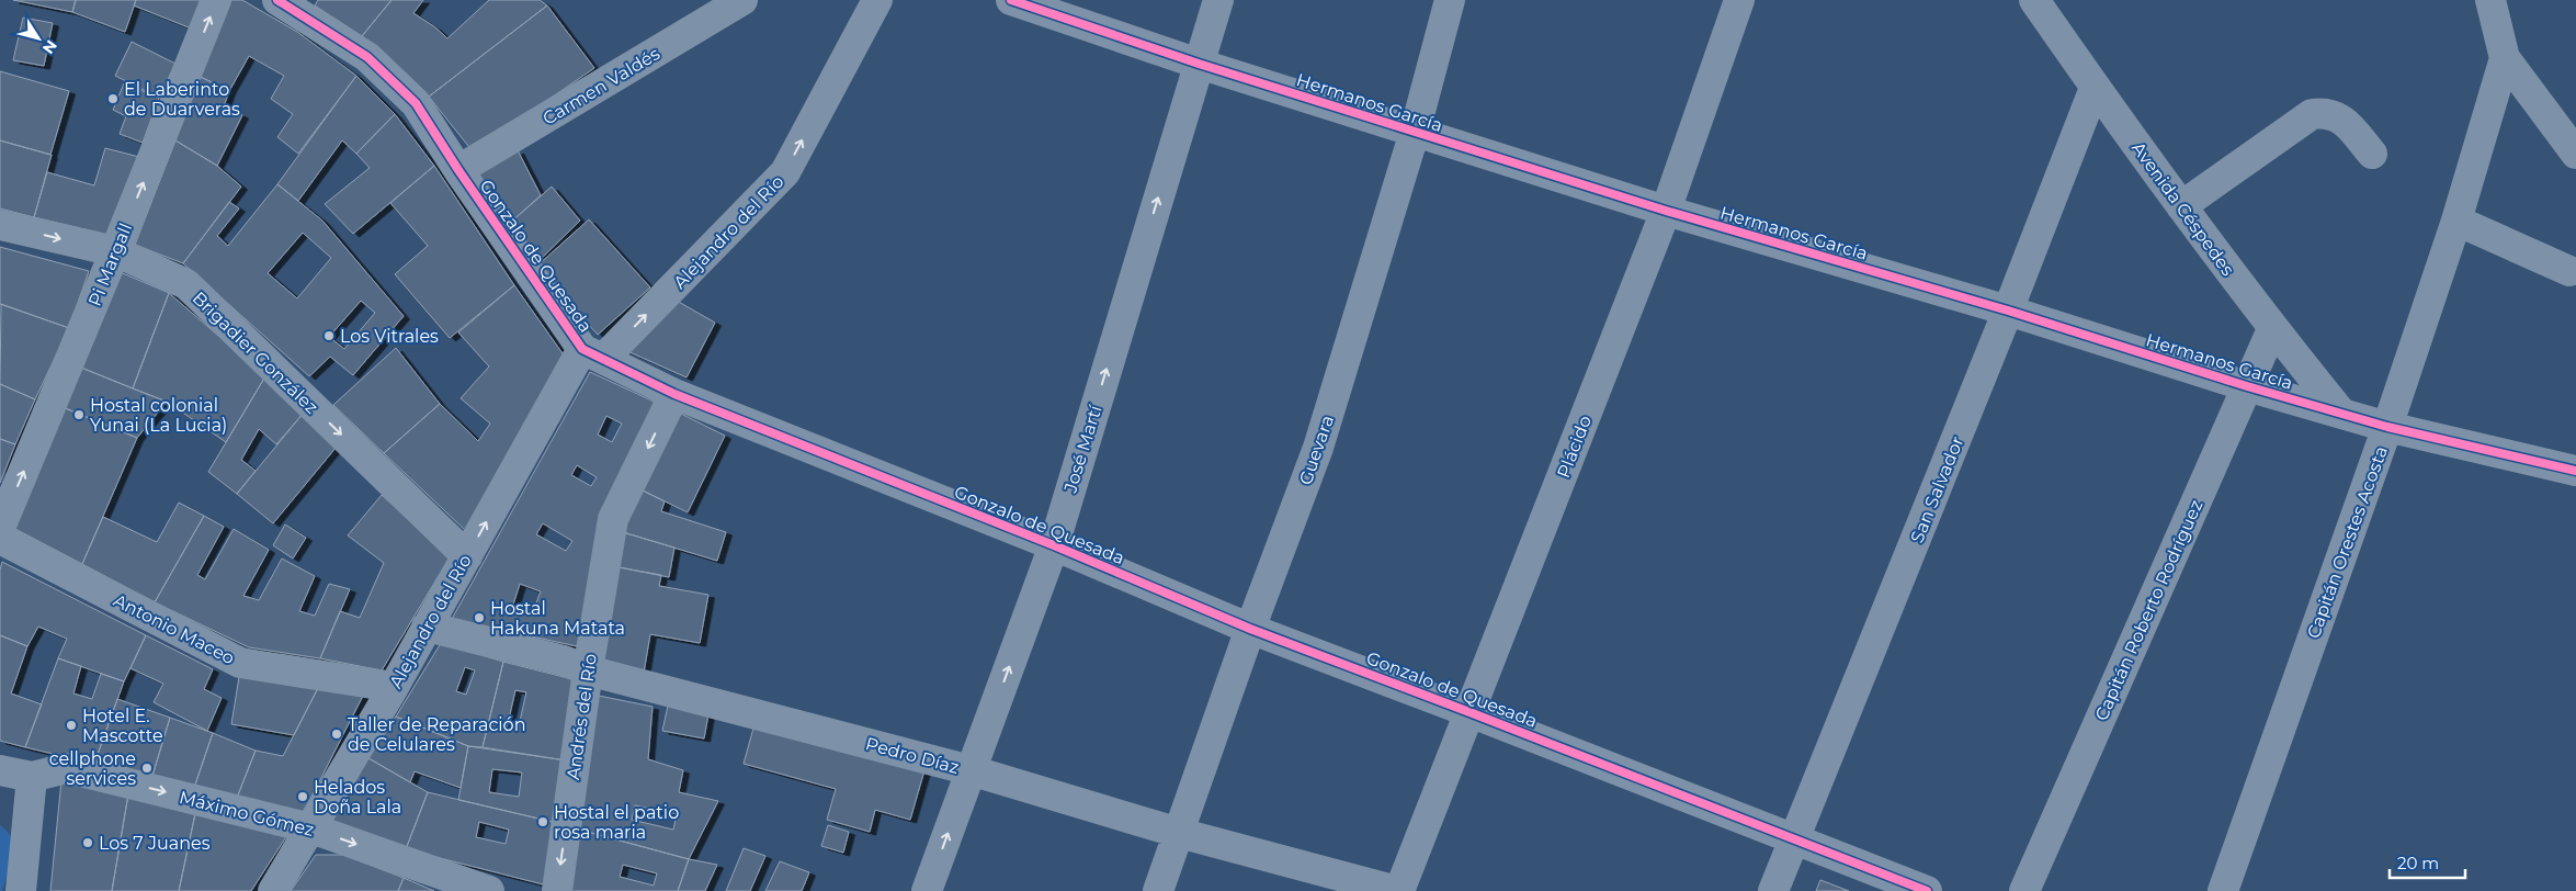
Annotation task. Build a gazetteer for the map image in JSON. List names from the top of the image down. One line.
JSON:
{"streets":{"street":["Carmen Valdés","Hermanos García","Avenida Céspedes","Alejandro del Río","Gonzalo de Quesada","Pi Margall","Brigadier González","Plácido","José Martí","Guevara","San Salvador","Capitán Orestes Acosta","Capitán Roberto Rodríguez","Antonio Maceo","Andrés del Río","Pedro Díaz","Máximo Gómez"]},"crossings":[["Carmen Valdés","Gonzalo de Quesada"],["Hermanos García","Avenida Céspedes"],["Hermanos García","Plácido"],["Hermanos García","José Martí"],["Hermanos García","Guevara"],["Hermanos García","San Salvador"],["Hermanos García","Capitán Orestes Acosta"],["Hermanos García","Capitán Roberto Rodríguez"],["Avenida Céspedes","San Salvador"],["Avenida Céspedes","Capitán Roberto Rodríguez"],["Alejandro del Río","Gonzalo de Quesada"],["Alejandro del Río","Brigadier González"],["Alejandro del Río","Antonio Maceo"],["Alejandro del Río","Pedro Díaz"],["Alejandro del Río","Máximo Gómez"],["Gonzalo de Quesada","Plácido"],["Gonzalo de Quesada","José Martí"],["Gonzalo de Quesada","Guevara"],["Gonzalo de Quesada","San Salvador"],["Gonzalo de Quesada","Andrés del Río"],["Pi Margall","Brigadier González"],["Plácido","Pedro Díaz"],["José Martí","Pedro Díaz"],["Guevara","Pedro Díaz"],["Andrés del Río","Pedro Díaz"]],"one_way":["Alejandro del Río","Pi Margall","Brigadier González","José Martí","Andrés del Río","Máximo Gómez"],"places":["El Laberinto de Duarveras","Los Vitrales","Hostal colonial Yunai (La Lucia)","Hostal Hakuna Matata","Hotel E. Mascotte","Taller de Reparación de Celulares","cellphone services","Helados Doña Lala","Hostal el patio rosa maria","Los 7 Juanes"],"scale_bar":"20 m","north":"bottom right"}
